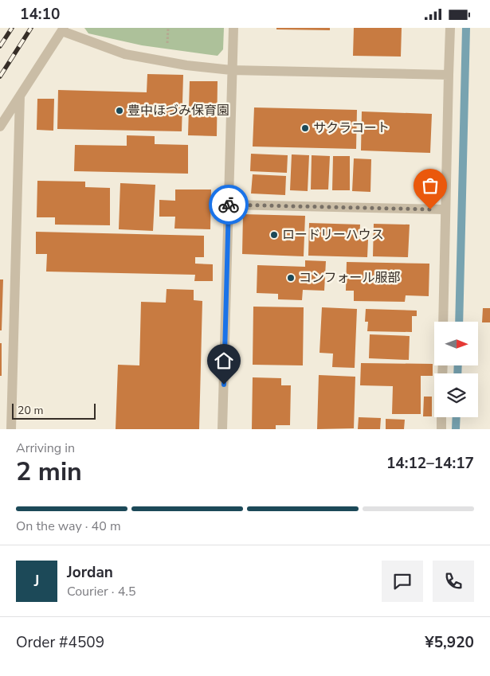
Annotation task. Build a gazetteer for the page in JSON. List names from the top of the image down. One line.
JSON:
{"places":["豊中ほづみ保育園","サクラコート","ロードリーハウス","コンフォール服部"],"scale_bar":"20 m","north":"right","page":{"status":"14:10","scale":"20 m","heading":["2 min","Arriving in","14:12–14:17"],"panel":["Jordan","Courier · 4.5","Order #4509","¥5,920"],"bar":"On the way · 40 m","round":"J"}}
